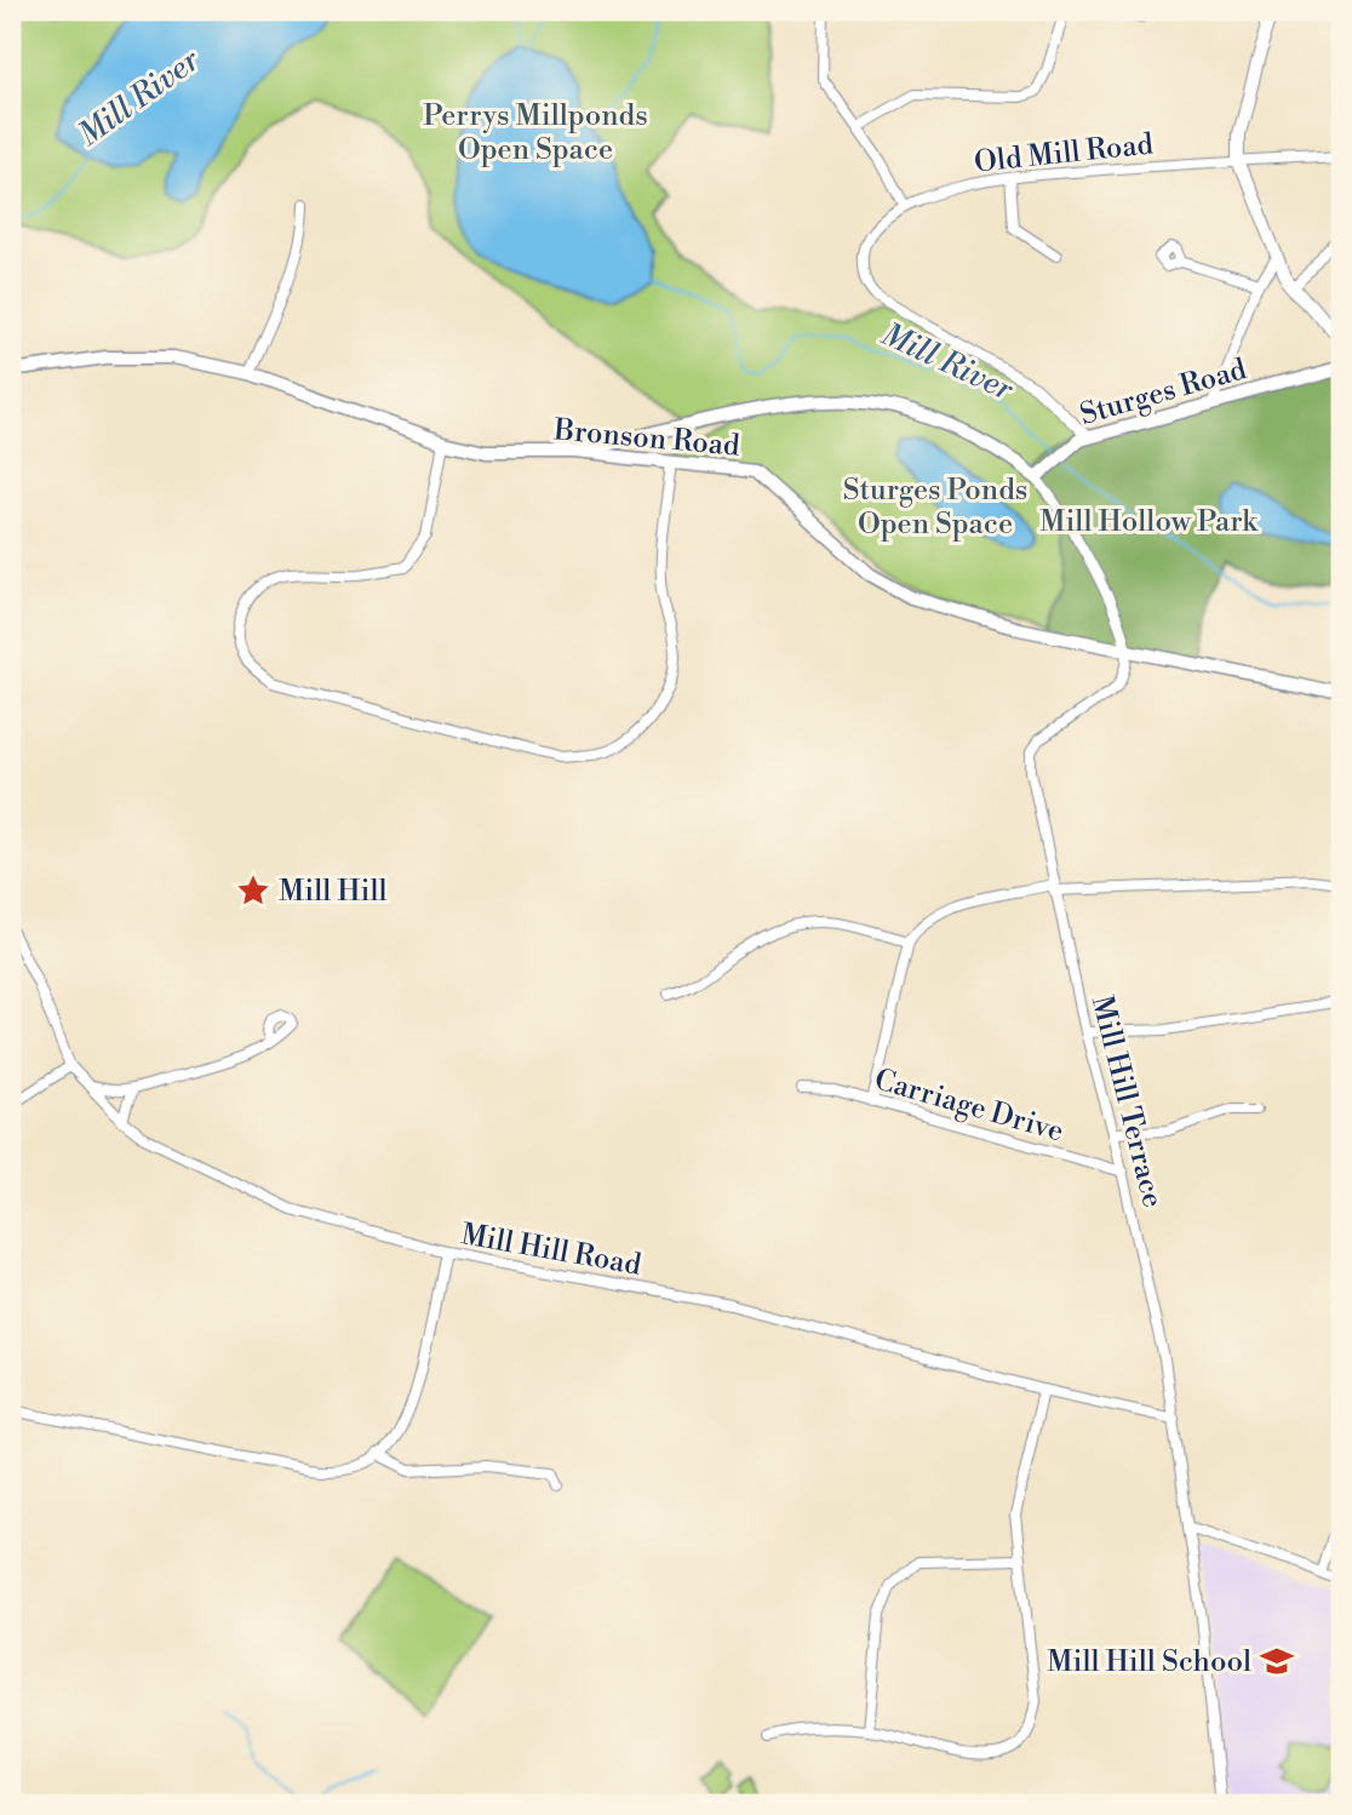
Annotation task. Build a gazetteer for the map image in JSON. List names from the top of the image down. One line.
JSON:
{"streets":{"main road":["Sturges Road","Bronson Road"],"street":["Old Mill Road","Mill Hill Terrace","Carriage Drive","Mill Hill Road"]},"crossings":[["Old Mill Road","Sturges Road"],["Bronson Road","Mill Hill Terrace"],["Mill Hill Terrace","Carriage Drive"],["Mill Hill Terrace","Mill Hill Road"]],"water":["Mill River"],"parks":["Perrys Millponds Open Space","Sturges Ponds Open Space","Mill Hollow Park"],"places":{"place":["Mill Hill"],"school or university":["Mill Hill School"]}}
